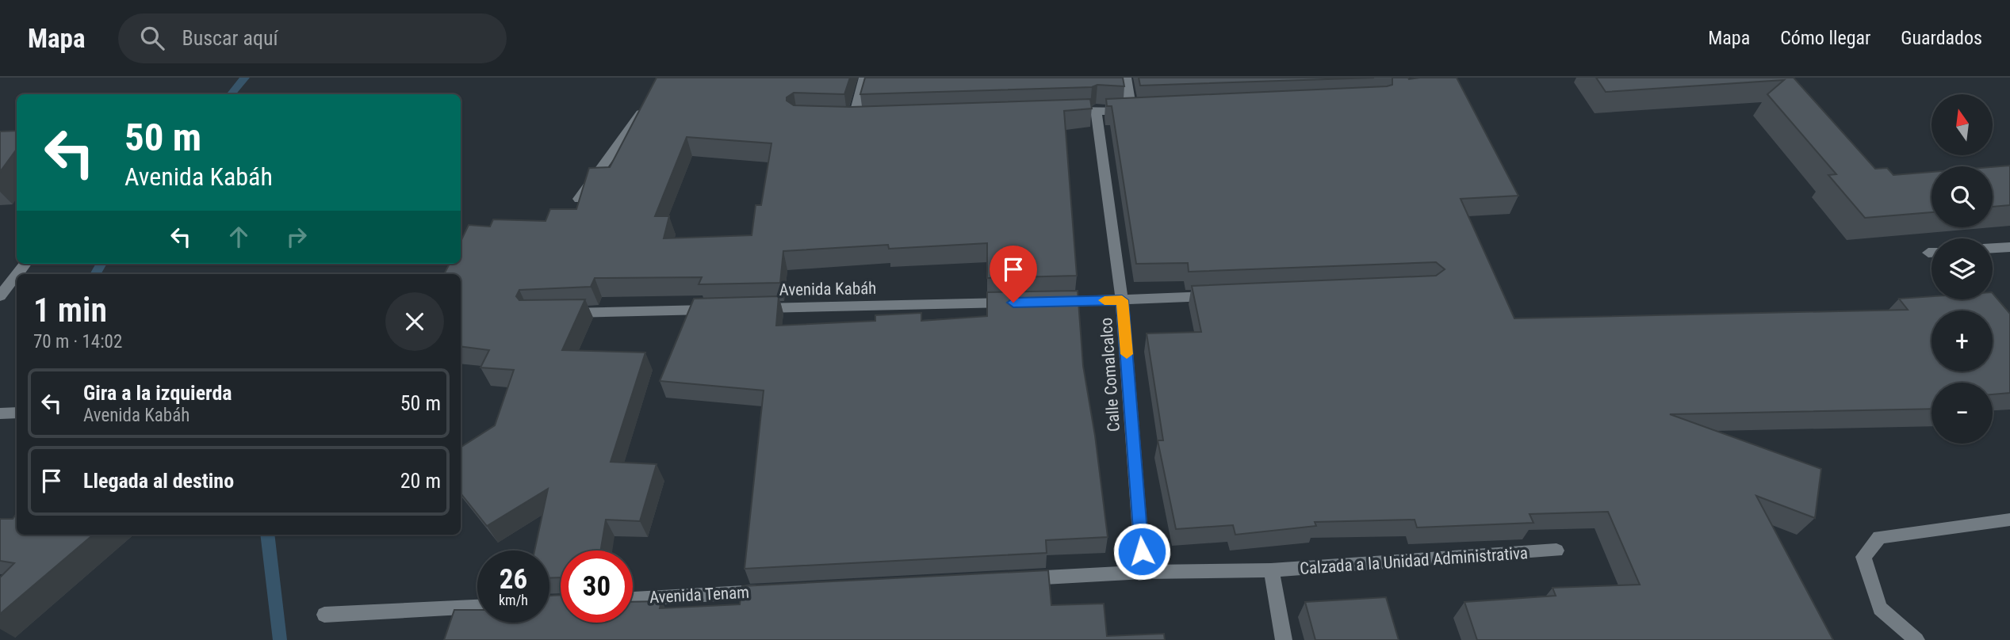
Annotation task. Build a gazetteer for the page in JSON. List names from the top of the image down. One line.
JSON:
{"streets":{"street":["Avenida Kabáh","Calle Comalcalco","Calzada a la Unidad Administrativa","Avenida Tenam"]},"crossings":[["Calle Comalcalco","Calzada a la Unidad Administrativa"]],"north":"top","page":{"header":"Mapa","search":"Buscar aquí","nav":["Mapa","Cómo llegar","Guardados"],"map_buttons":["+","−"],"turn":["50 m","Avenida Kabáh"],"heading":["1 min","70 m · 14:02"],"list":[{"name":"Gira a la izquierda","note":"Avenida Kabáh","value":"50 m"},{"name":"Llegada al destino","value":"20 m"}],"speed":"26 km/h","limit":"30"}}
